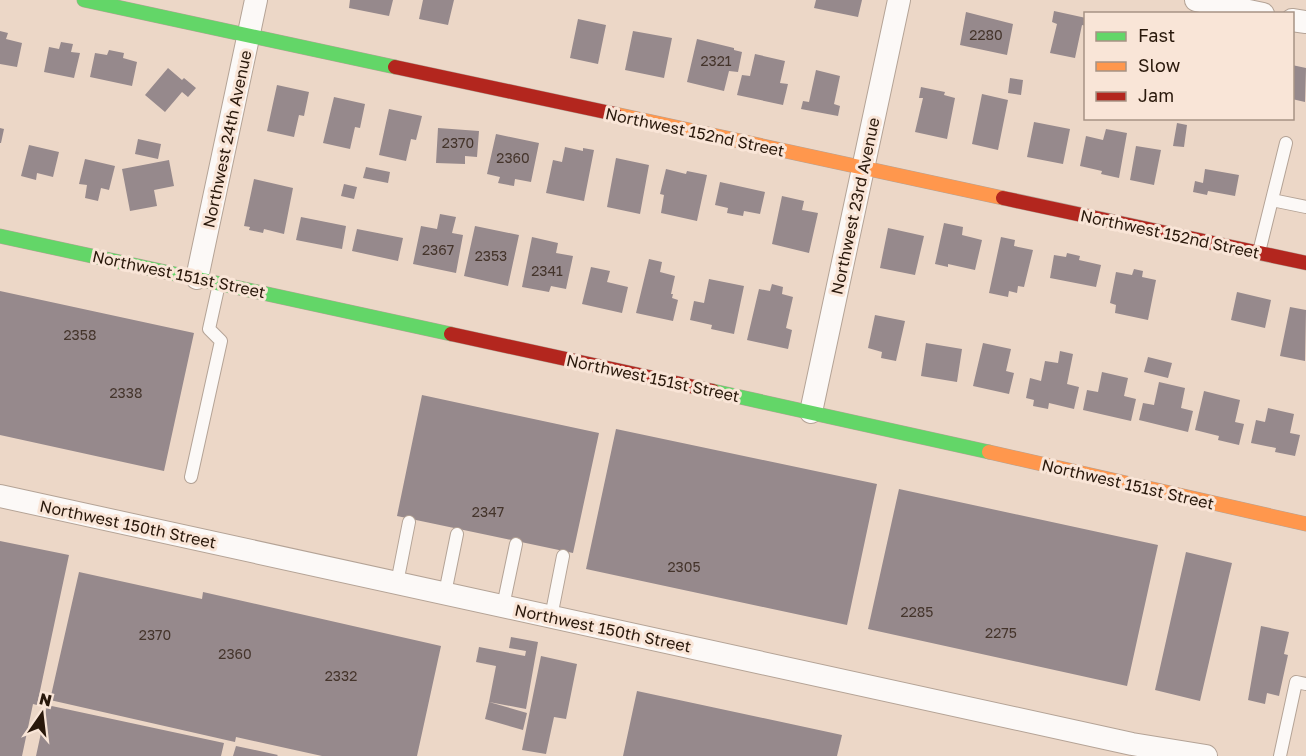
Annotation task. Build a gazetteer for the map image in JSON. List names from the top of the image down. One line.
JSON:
{"streets":{"street":["Northwest 152nd Street","Northwest 24th Avenue","Northwest 23rd Avenue","Northwest 151st Street","Northwest 150th Street"]},"crossings":[["Northwest 152nd Street","Northwest 24th Avenue"],["Northwest 152nd Street","Northwest 23rd Avenue"],["Northwest 24th Avenue","Northwest 151st Street"],["Northwest 23rd Avenue","Northwest 151st Street"]],"house_numbers":["2280","2321","2370","2360","2367","2353","2341","2358","2338","2347","2305","2285","2275","2370","2360","2332"],"legend":["Fast","Slow","Jam"],"north":"top"}
